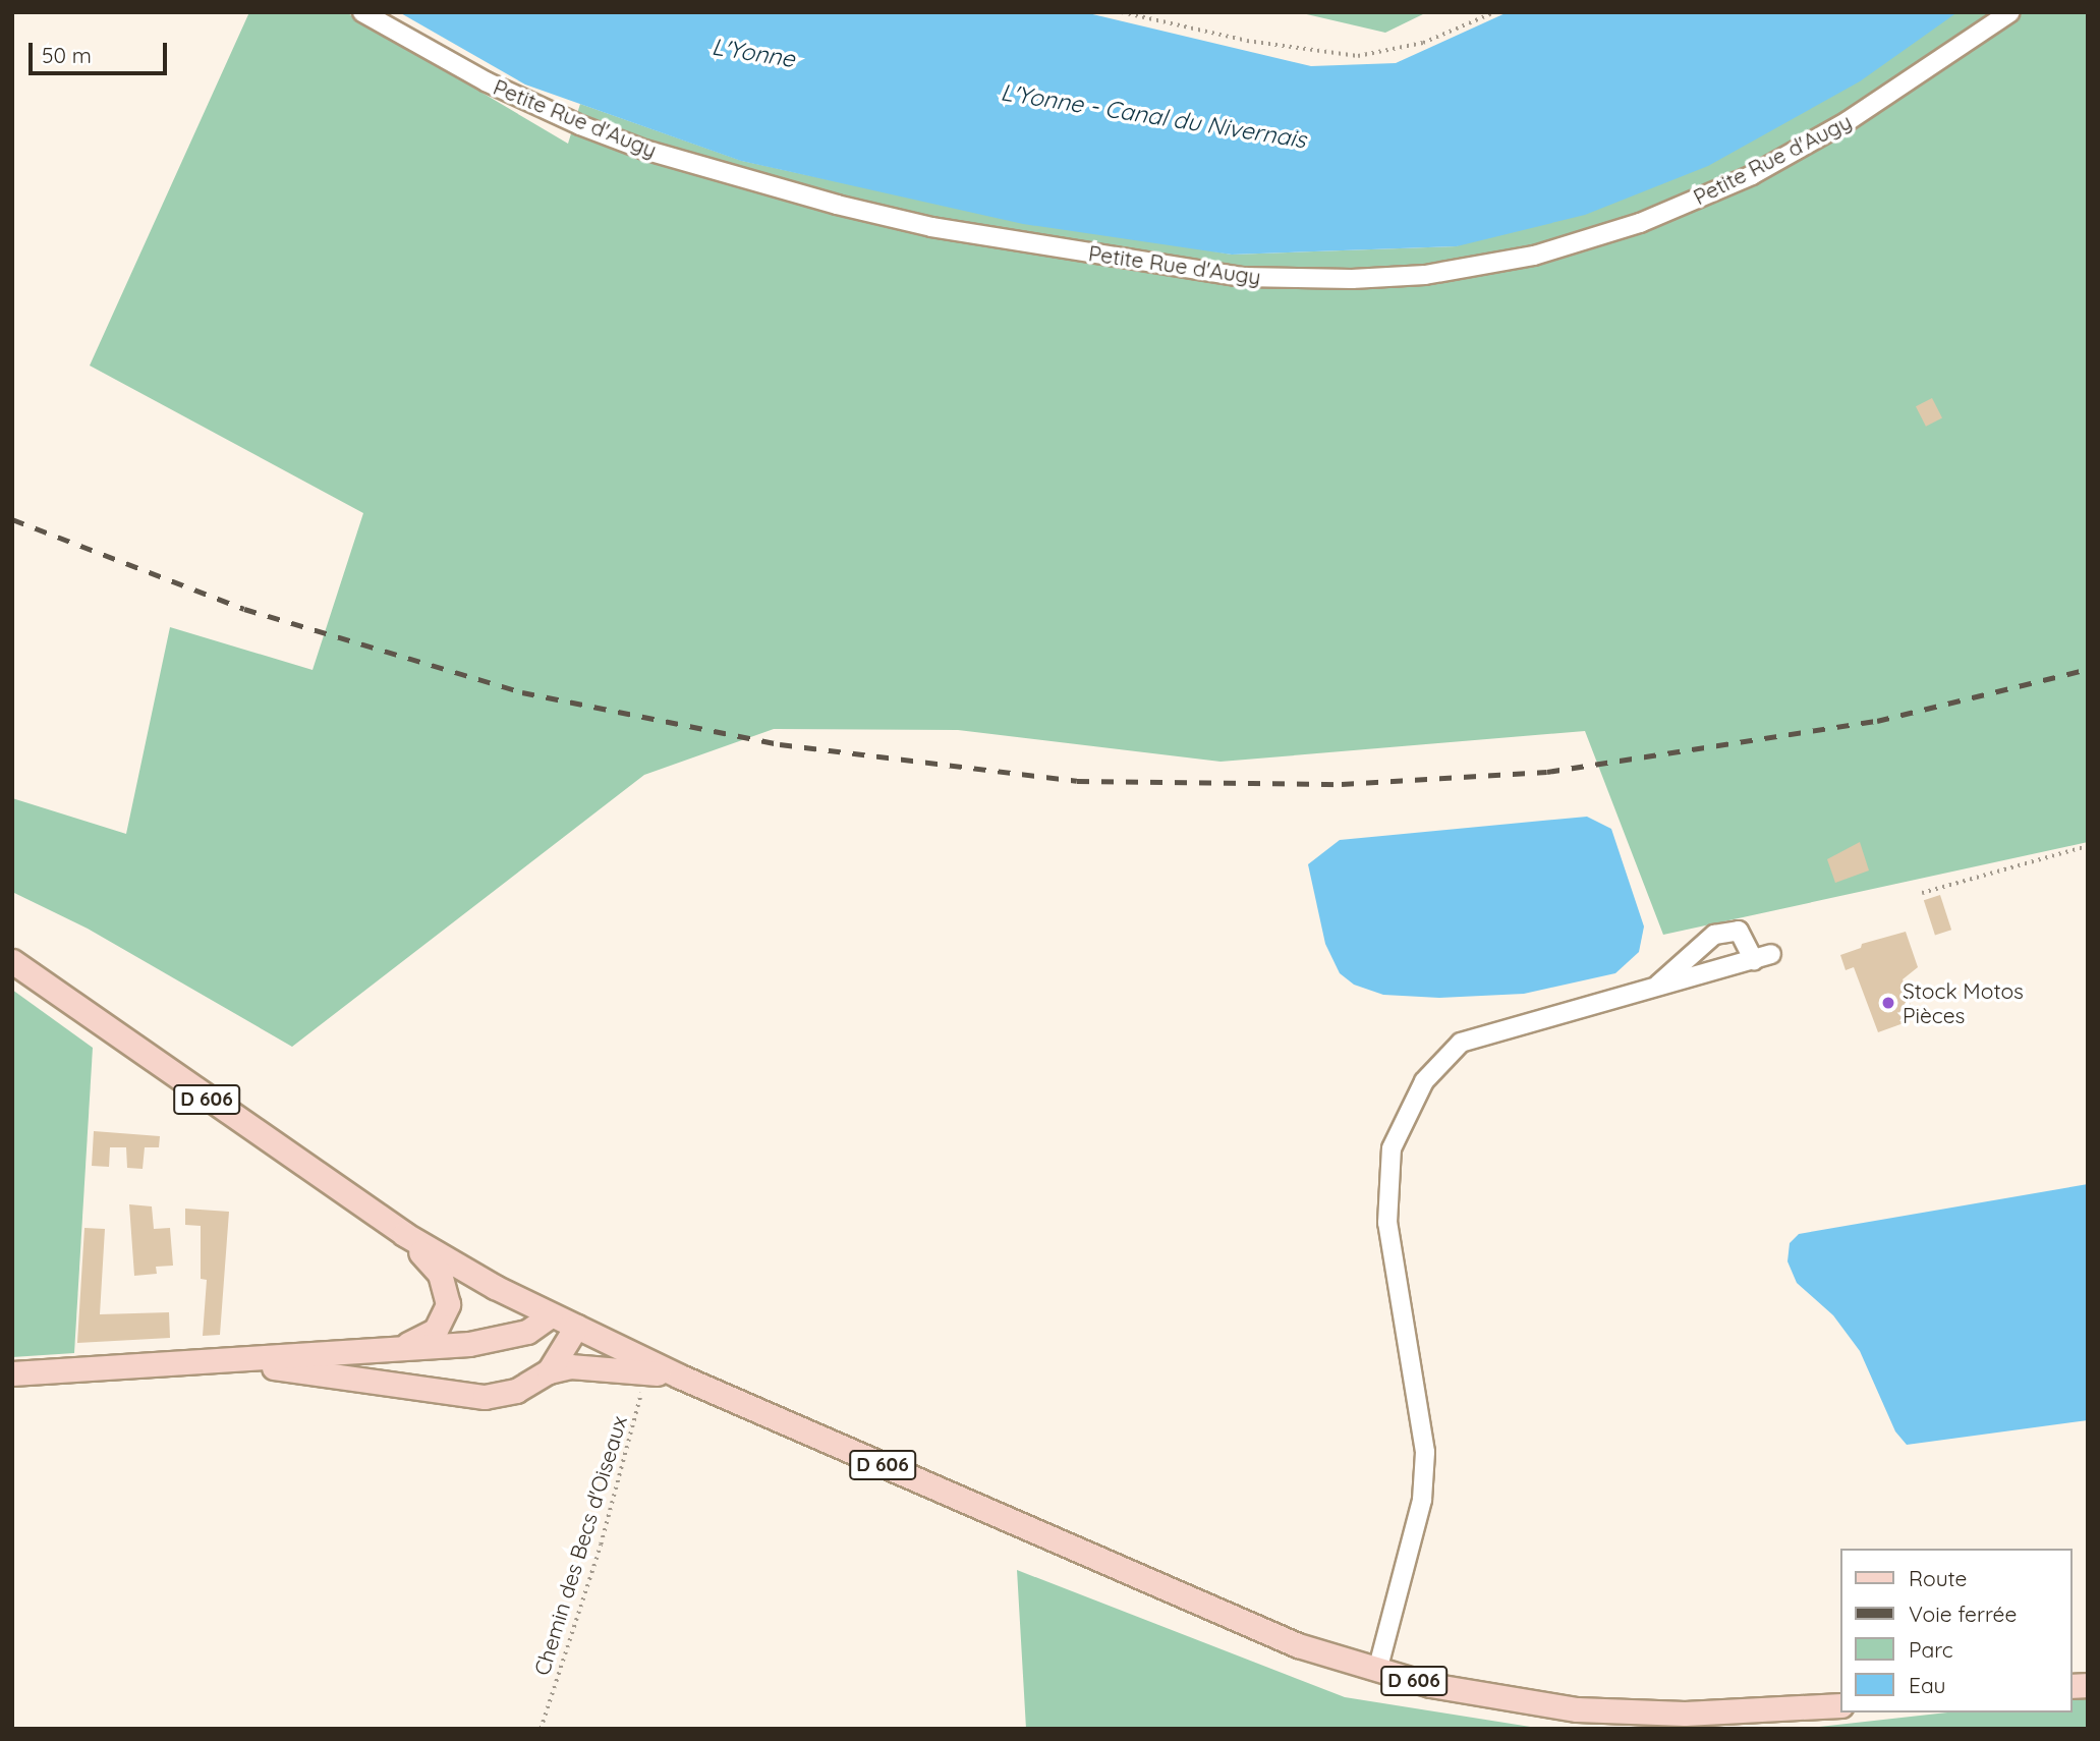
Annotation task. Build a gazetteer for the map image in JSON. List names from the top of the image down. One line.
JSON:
{"streets":{"main road":["D 606"],"street":["Petite Rue d'Augy"],"path":["Chemin des Becs d'Oiseaux"]},"water":["L'Yonne","L'Yonne - Canal du Nivernais"],"places":["Stock Motos Pièces"],"legend":["Route","Voie ferrée","Parc","Eau"],"scale_bar":"50 m"}
